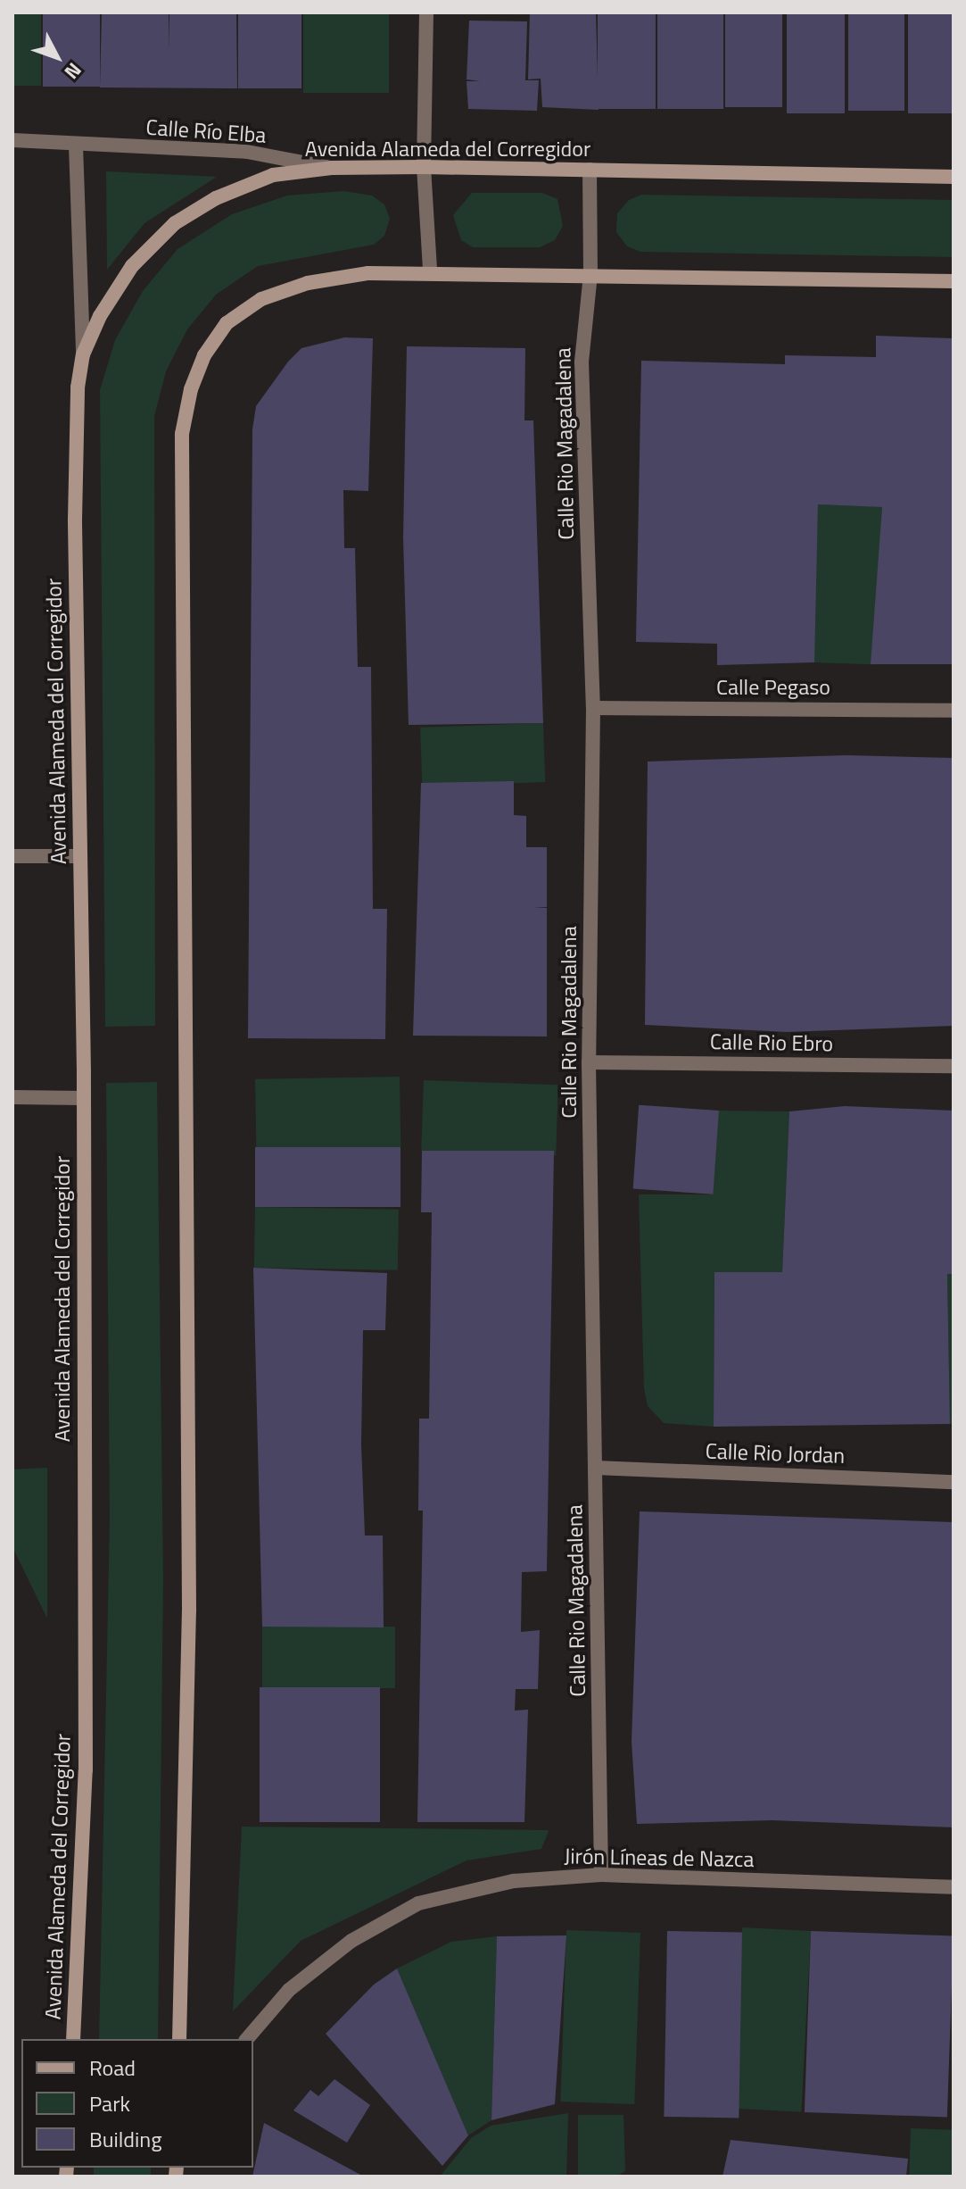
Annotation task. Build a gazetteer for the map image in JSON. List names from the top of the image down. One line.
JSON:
{"streets":{"main road":["Avenida Alameda del Corregidor"],"street":["Calle Río Elba","Calle Rio Magadalena","Calle Pegaso","Calle Rio Ebro","Calle Rio Jordan","Jirón Líneas de Nazca"]},"crossings":[["Calle Río Elba","Avenida Alameda del Corregidor"],["Avenida Alameda del Corregidor","Calle Rio Magadalena"],["Calle Rio Magadalena","Calle Pegaso"],["Calle Rio Magadalena","Calle Rio Ebro"],["Calle Rio Magadalena","Calle Rio Jordan"],["Calle Rio Magadalena","Jirón Líneas de Nazca"]],"legend":["Road","Park","Building"],"north":"bottom right"}
